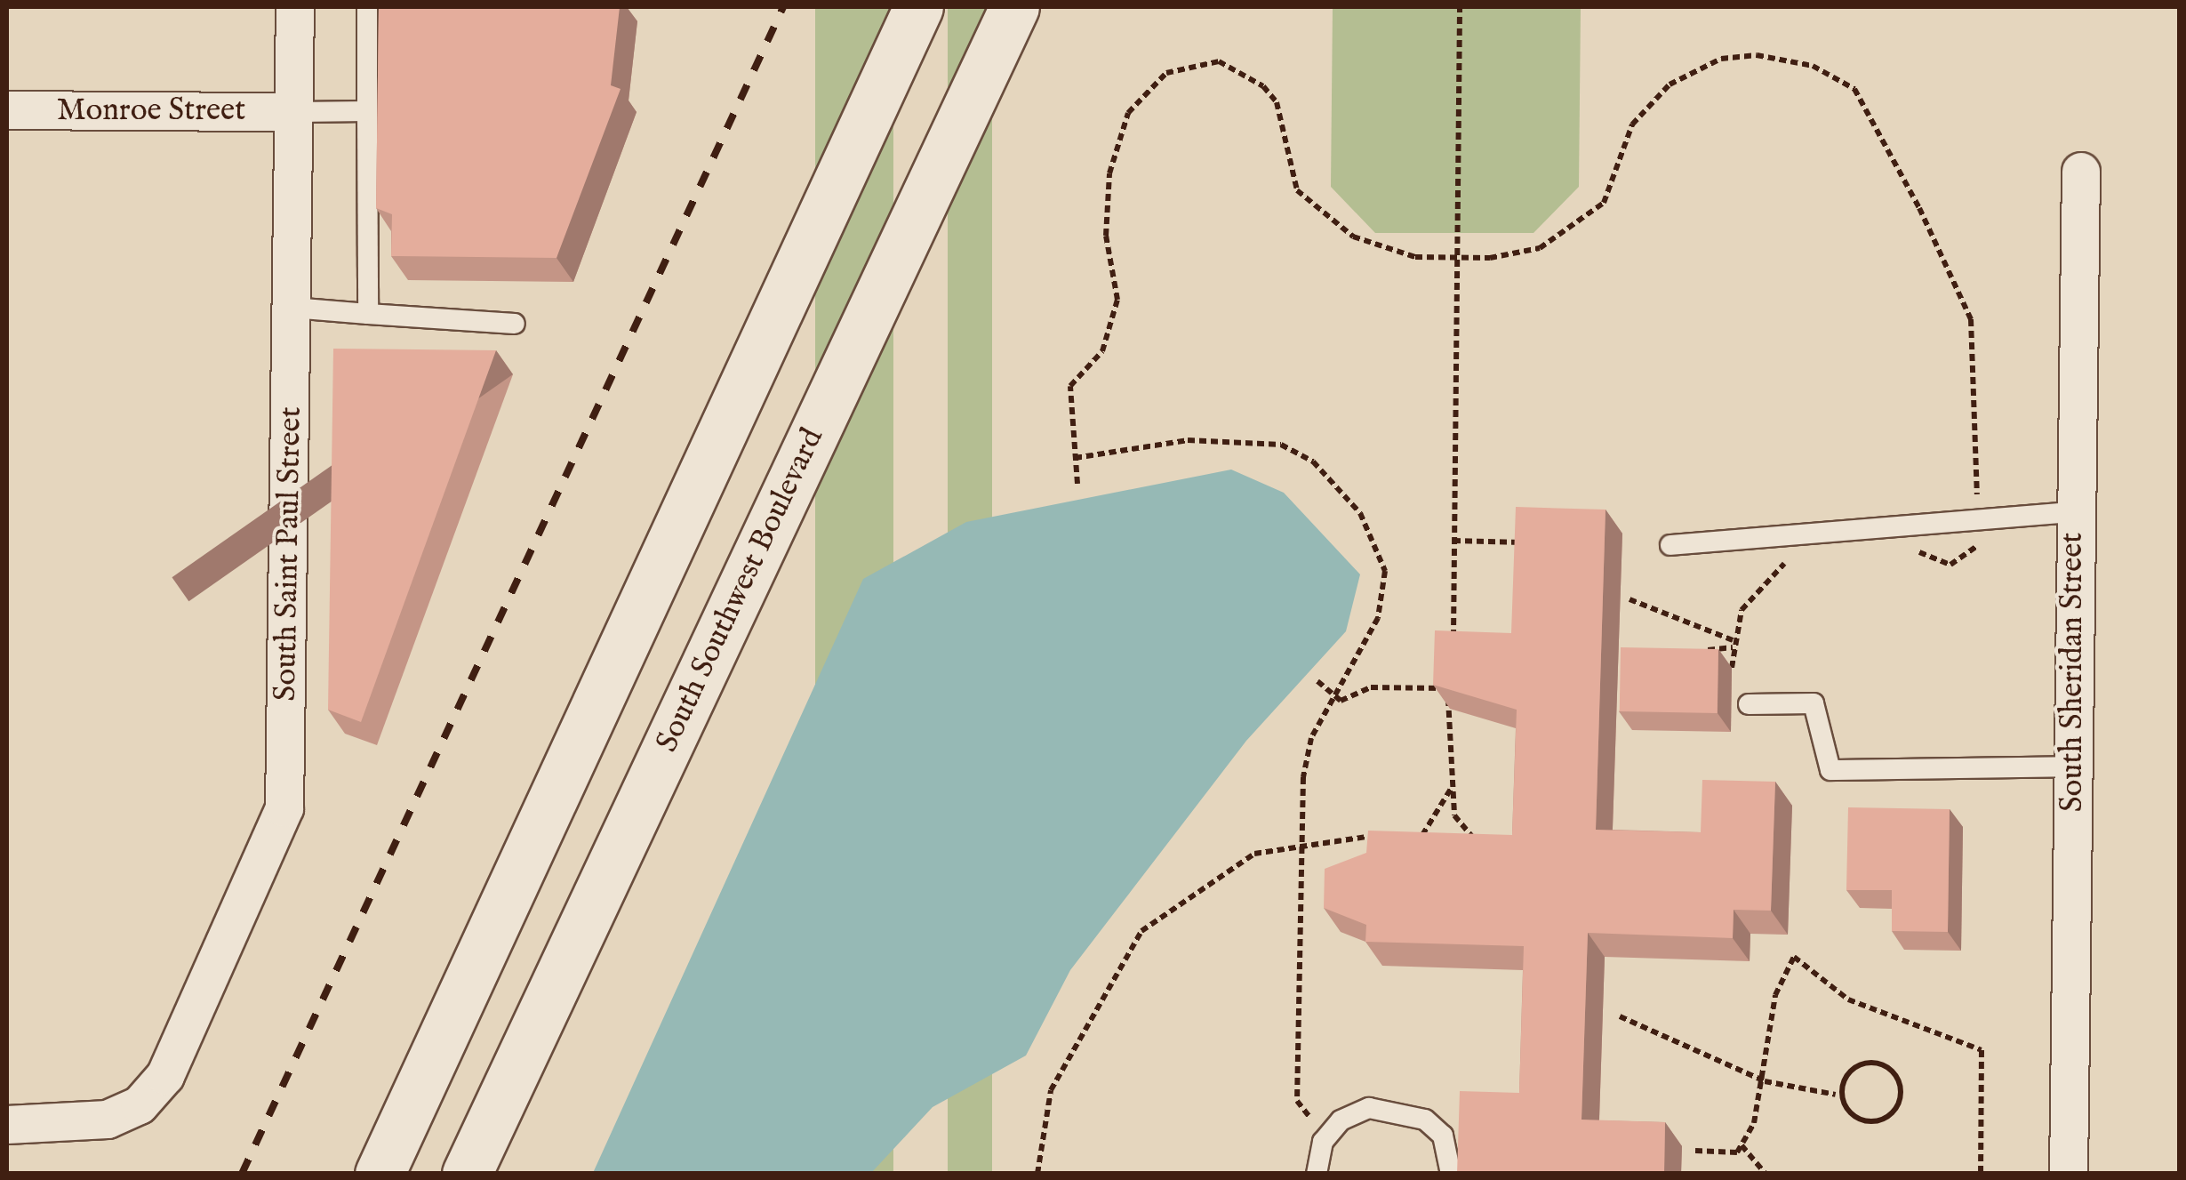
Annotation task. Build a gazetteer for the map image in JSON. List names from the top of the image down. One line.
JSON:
{"streets":{"main road":["South Southwest Boulevard"],"street":["Monroe Street","South Saint Paul Street","South Sheridan Street"]},"crossings":[["Monroe Street","South Saint Paul Street"]]}
